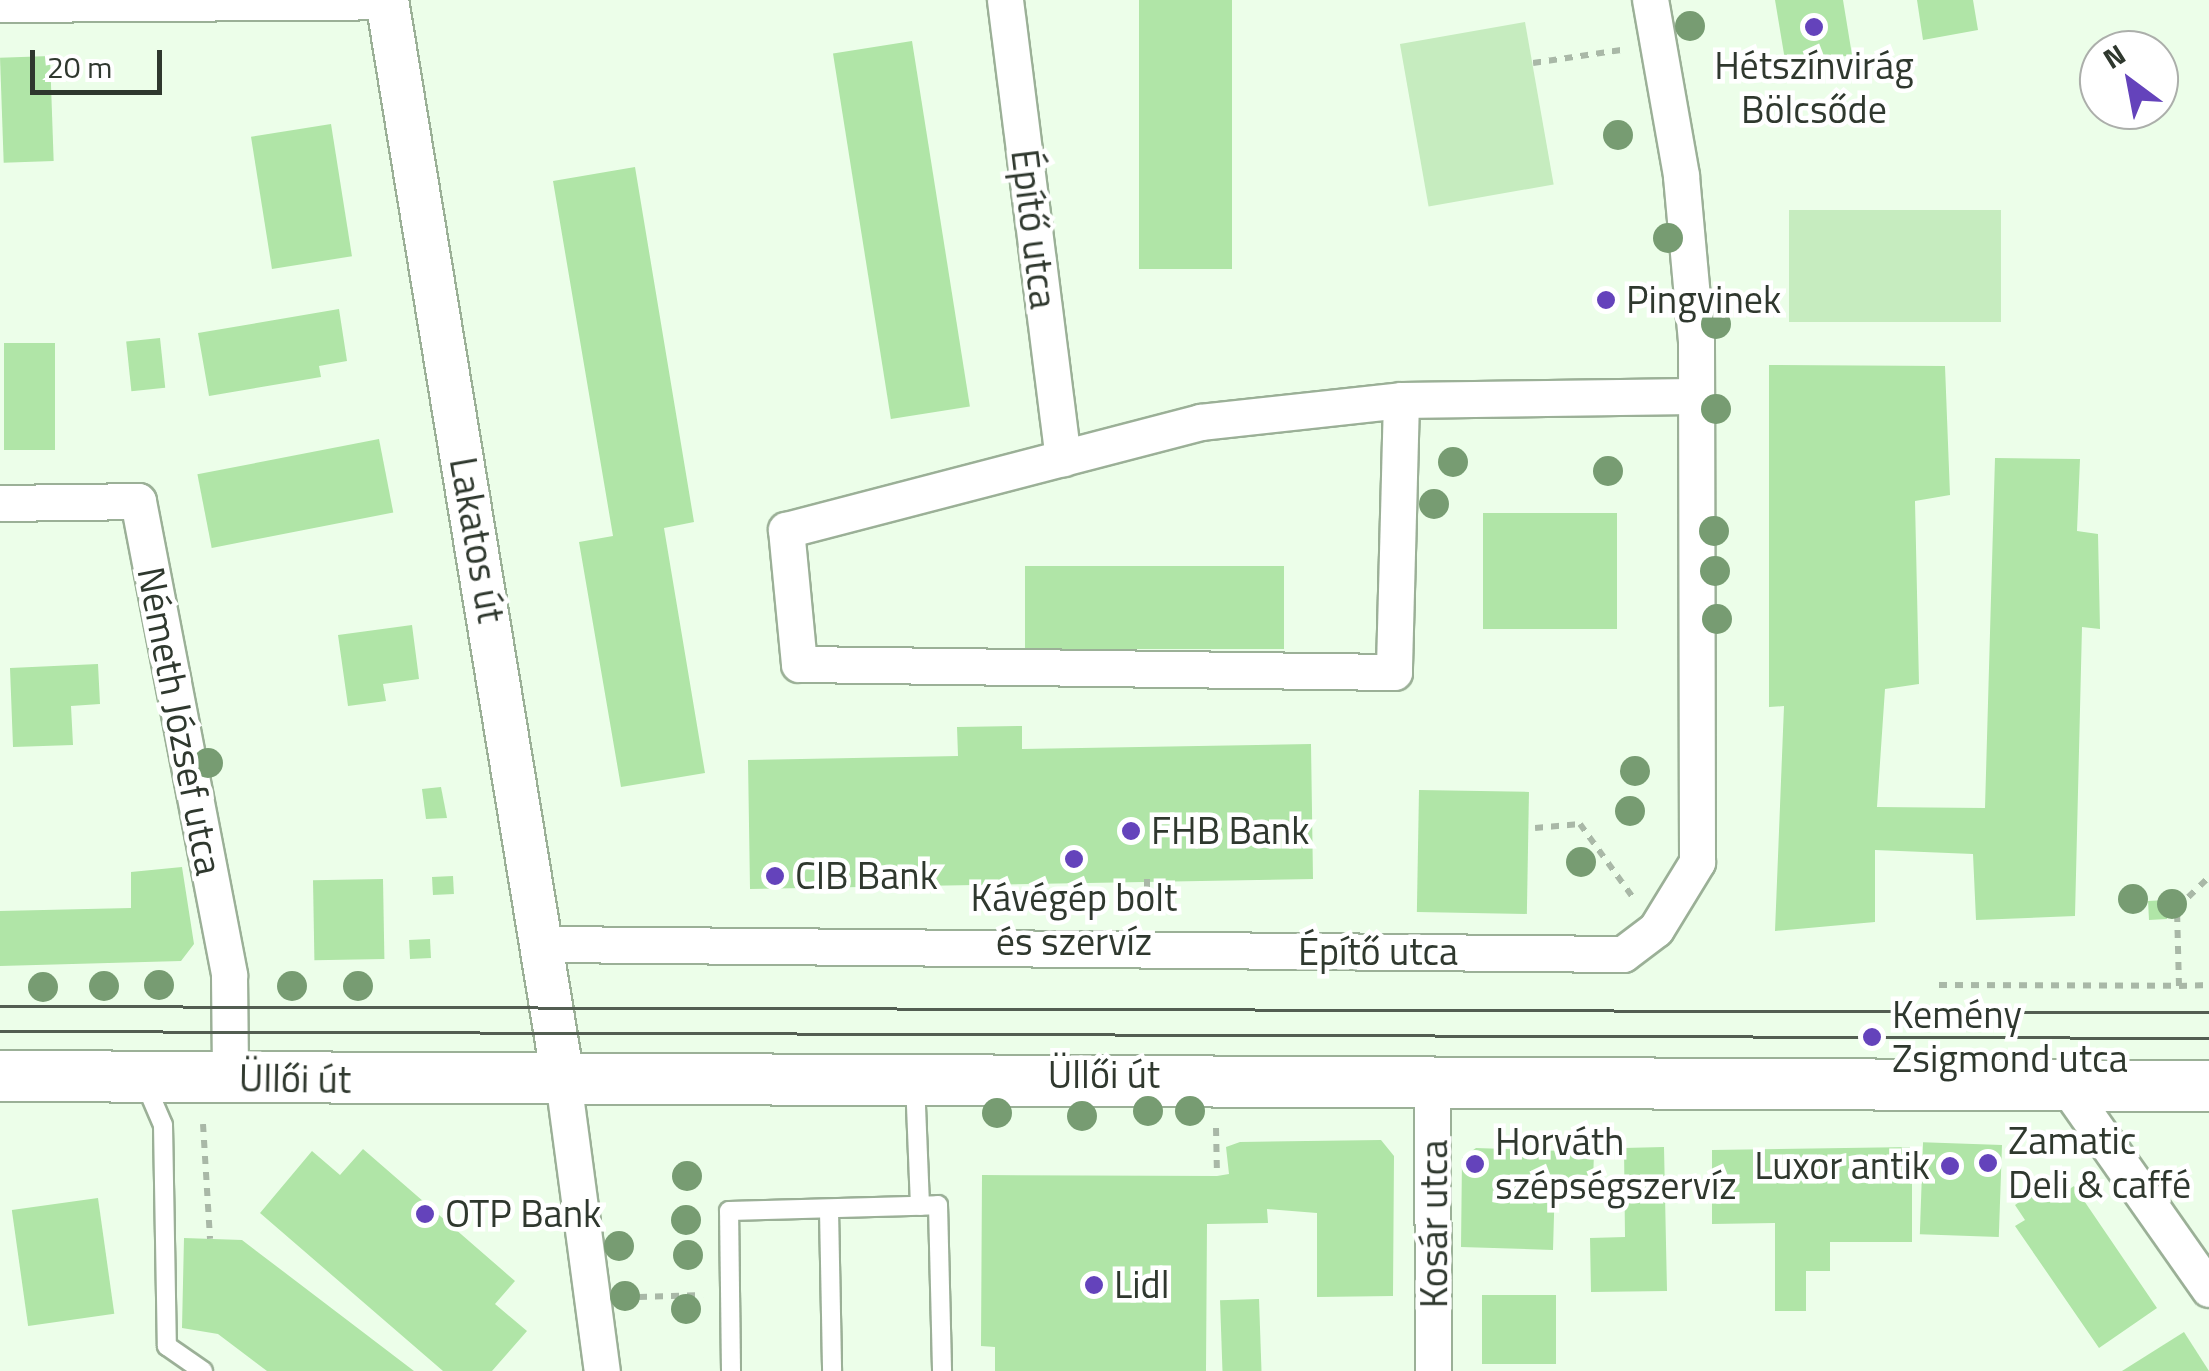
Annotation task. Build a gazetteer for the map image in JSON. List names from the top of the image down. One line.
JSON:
{"streets":{"main road":["Üllői út"],"street":["Építő utca","Lakatos út","Németh József utca","Kosár utca"]},"crossings":[["Építő utca","Lakatos út"],["Lakatos út","Üllői út"],["Németh József utca","Üllői út"],["Üllői út","Kosár utca"]],"places":["Hétszínvirág Bölcsőde","Pingvinek","FHB Bank","Kávégép bolt és szervíz","CIB Bank","Kemény Zsigmond utca","Zamatic Deli & caffé","Horváth szépségszervíz","Luxor antik","OTP Bank","Lidl"],"scale_bar":"20 m","north":"top left"}
